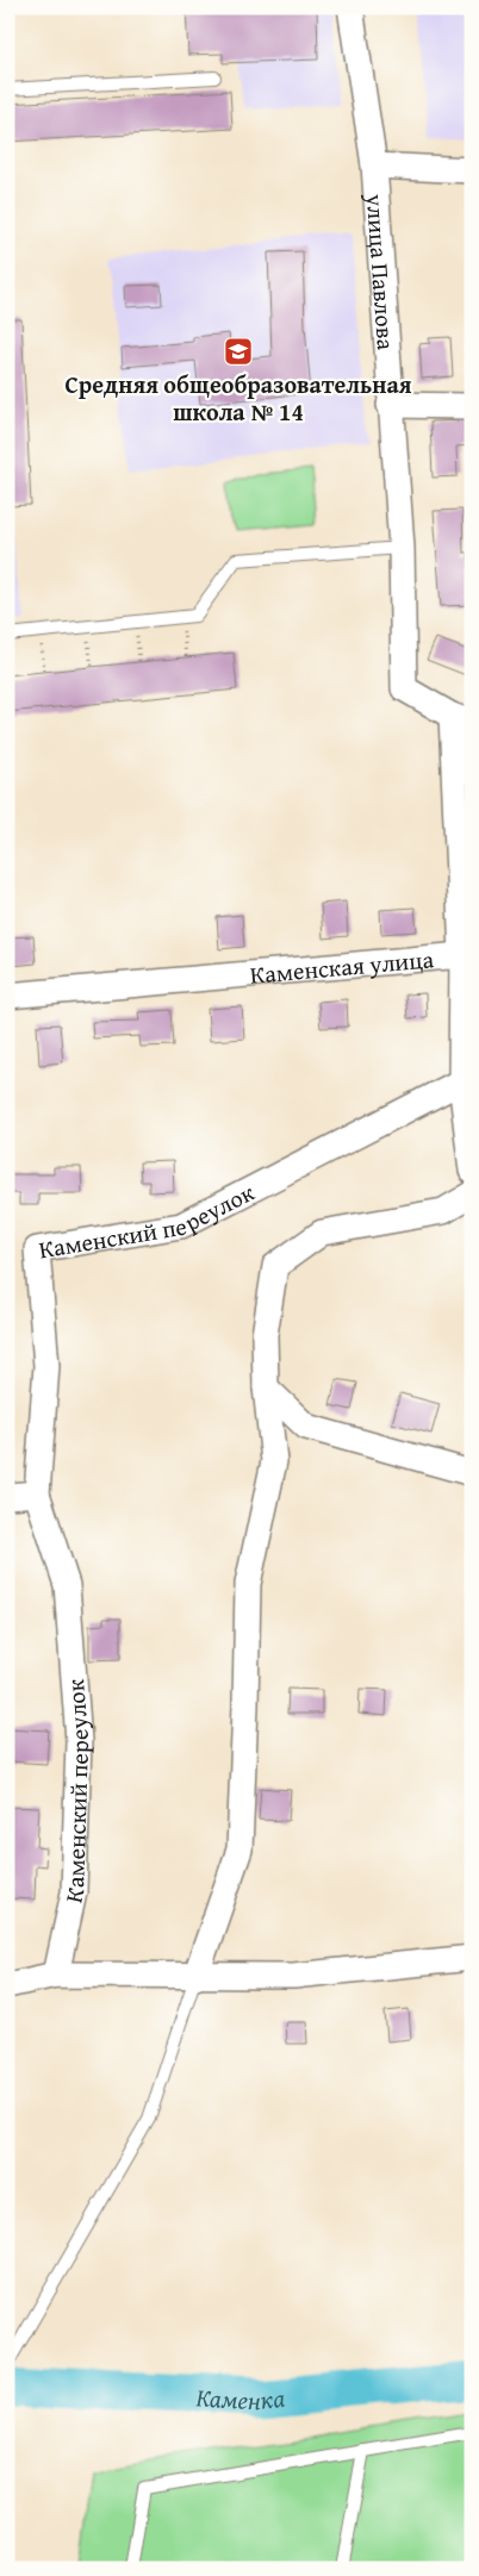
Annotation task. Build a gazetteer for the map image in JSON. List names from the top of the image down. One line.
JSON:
{"streets":{"street":["улица Павлова","Каменская улица","Каменский переулок"]},"crossings":[["Каменская улица","Каменский переулок"]],"water":["Каменка"],"places":{"school or university":["Средняя общеобразовательная школа № 14"]}}
